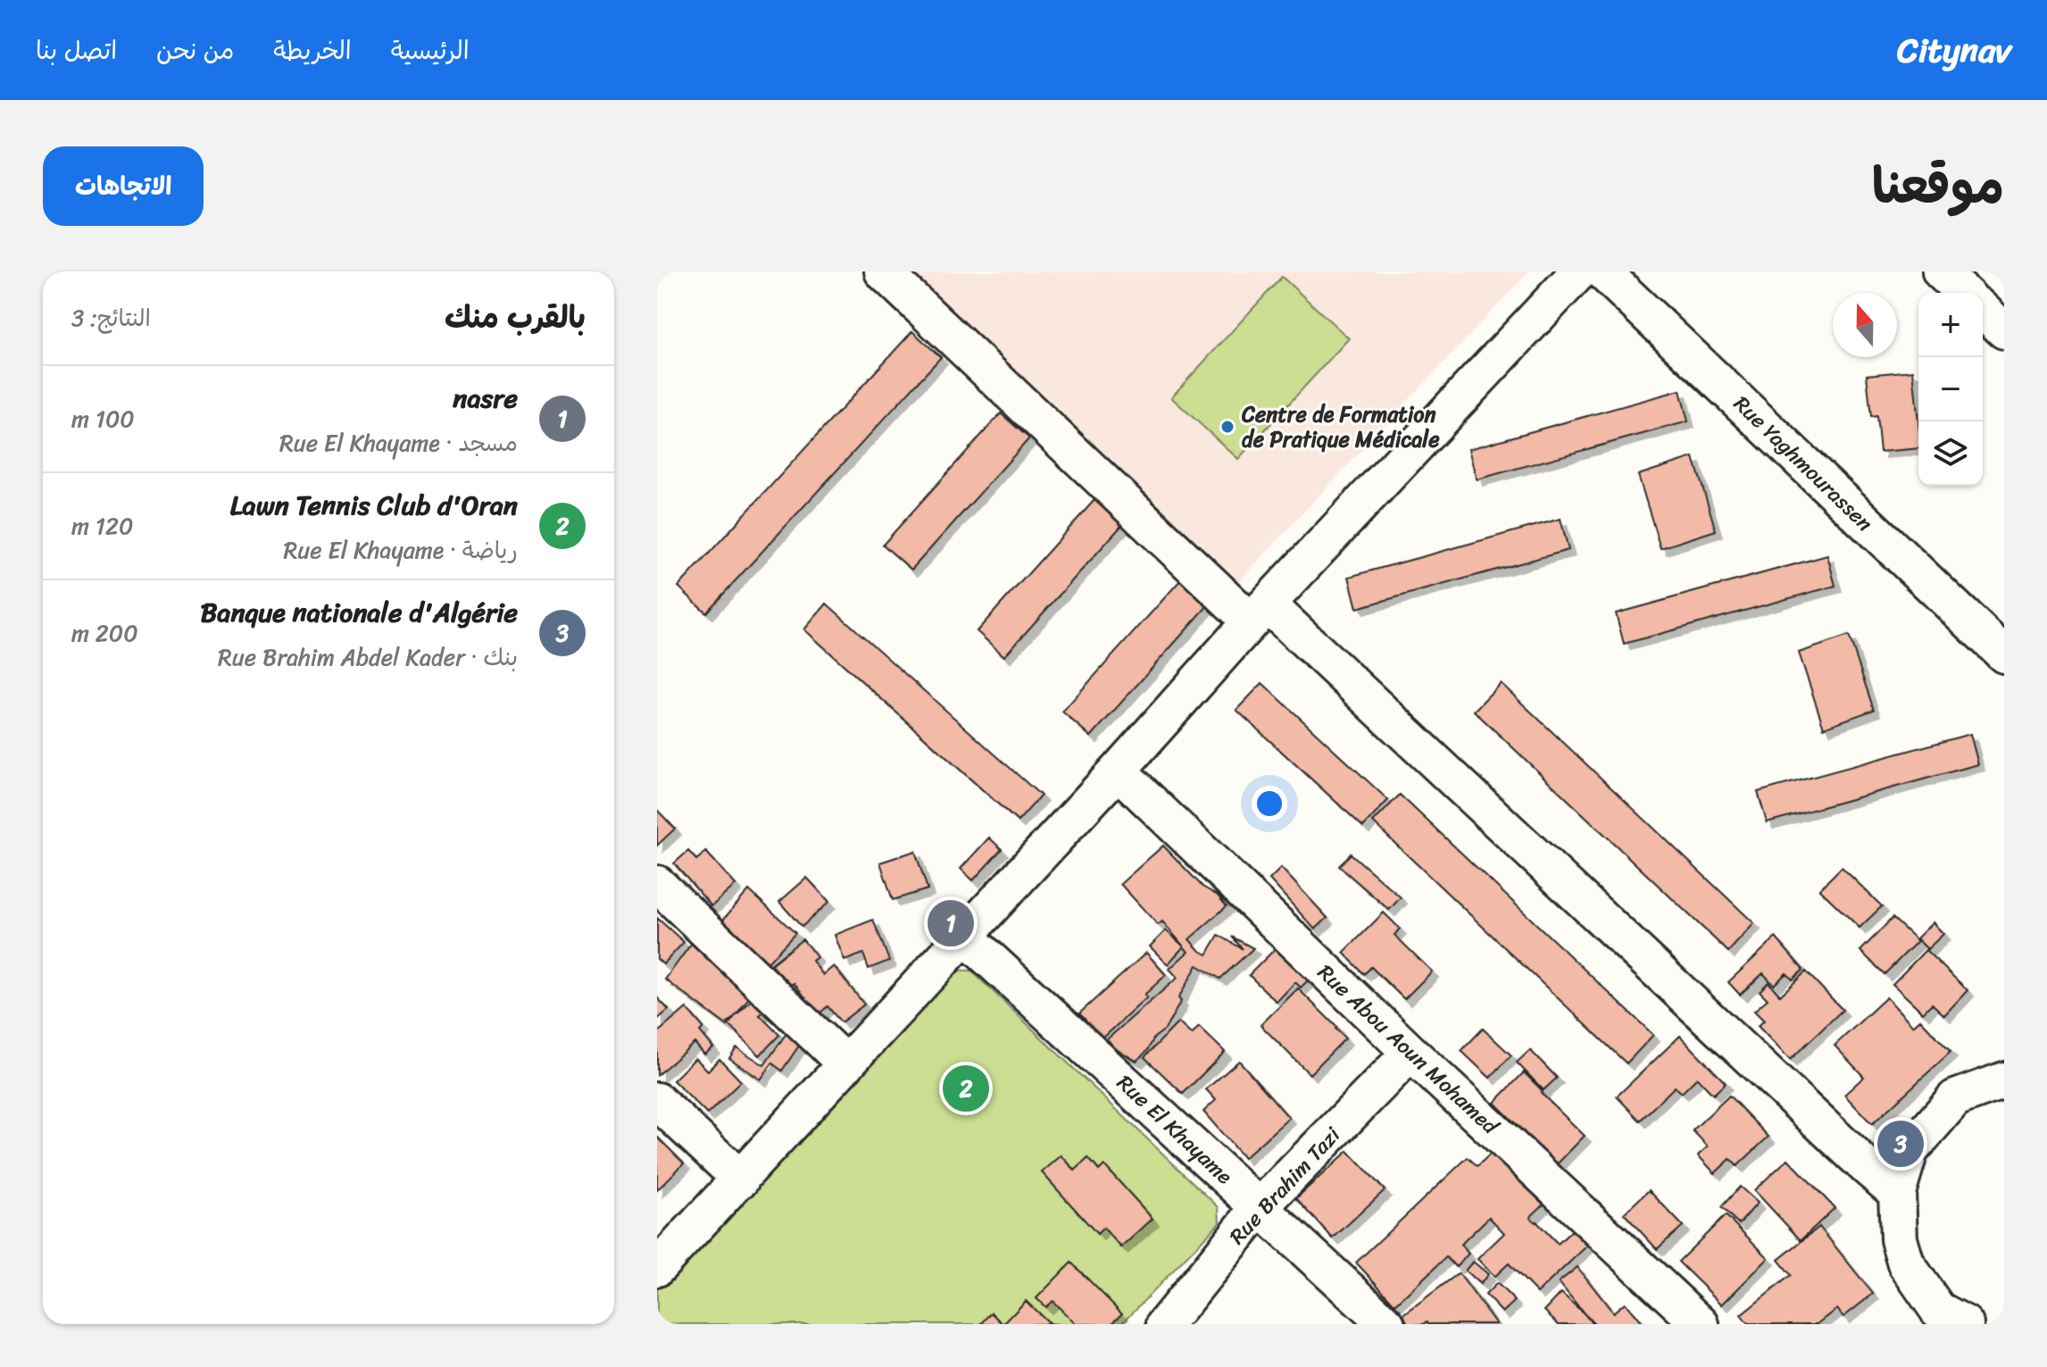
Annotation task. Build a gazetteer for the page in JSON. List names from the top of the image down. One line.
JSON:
{"streets":{"street":["Rue Yaghmourassen","Rue Abou Aoun Mohamed","Rue El Khayame","Rue Brahim Tazi"]},"crossings":[["Rue Abou Aoun Mohamed","Rue Brahim Tazi"],["Rue El Khayame","Rue Brahim Tazi"]],"places":["Centre de Formation de Pratique Médicale"],"north":"top","page":{"header":"Citynav","nav":["الرئيسية","الخريطة","من نحن","اتصل بنا"],"title":"موقعنا","buttons":"الاتجاهات","heading":["بالقرب منك","النتائج: 3"],"map_buttons":["+","−"],"list":[{"mark":"1","name":"nasre","note":"مسجد · Rue El Khayame","value":"100 m"},{"mark":"2","name":"Lawn Tennis Club d'Oran","note":"رياضة · Rue El Khayame","value":"120 m"},{"mark":"3","name":"Banque nationale d'Algérie","note":"بنك · Rue Brahim Abdel Kader","value":"200 m"}],"pins":["1","2","3"]}}
